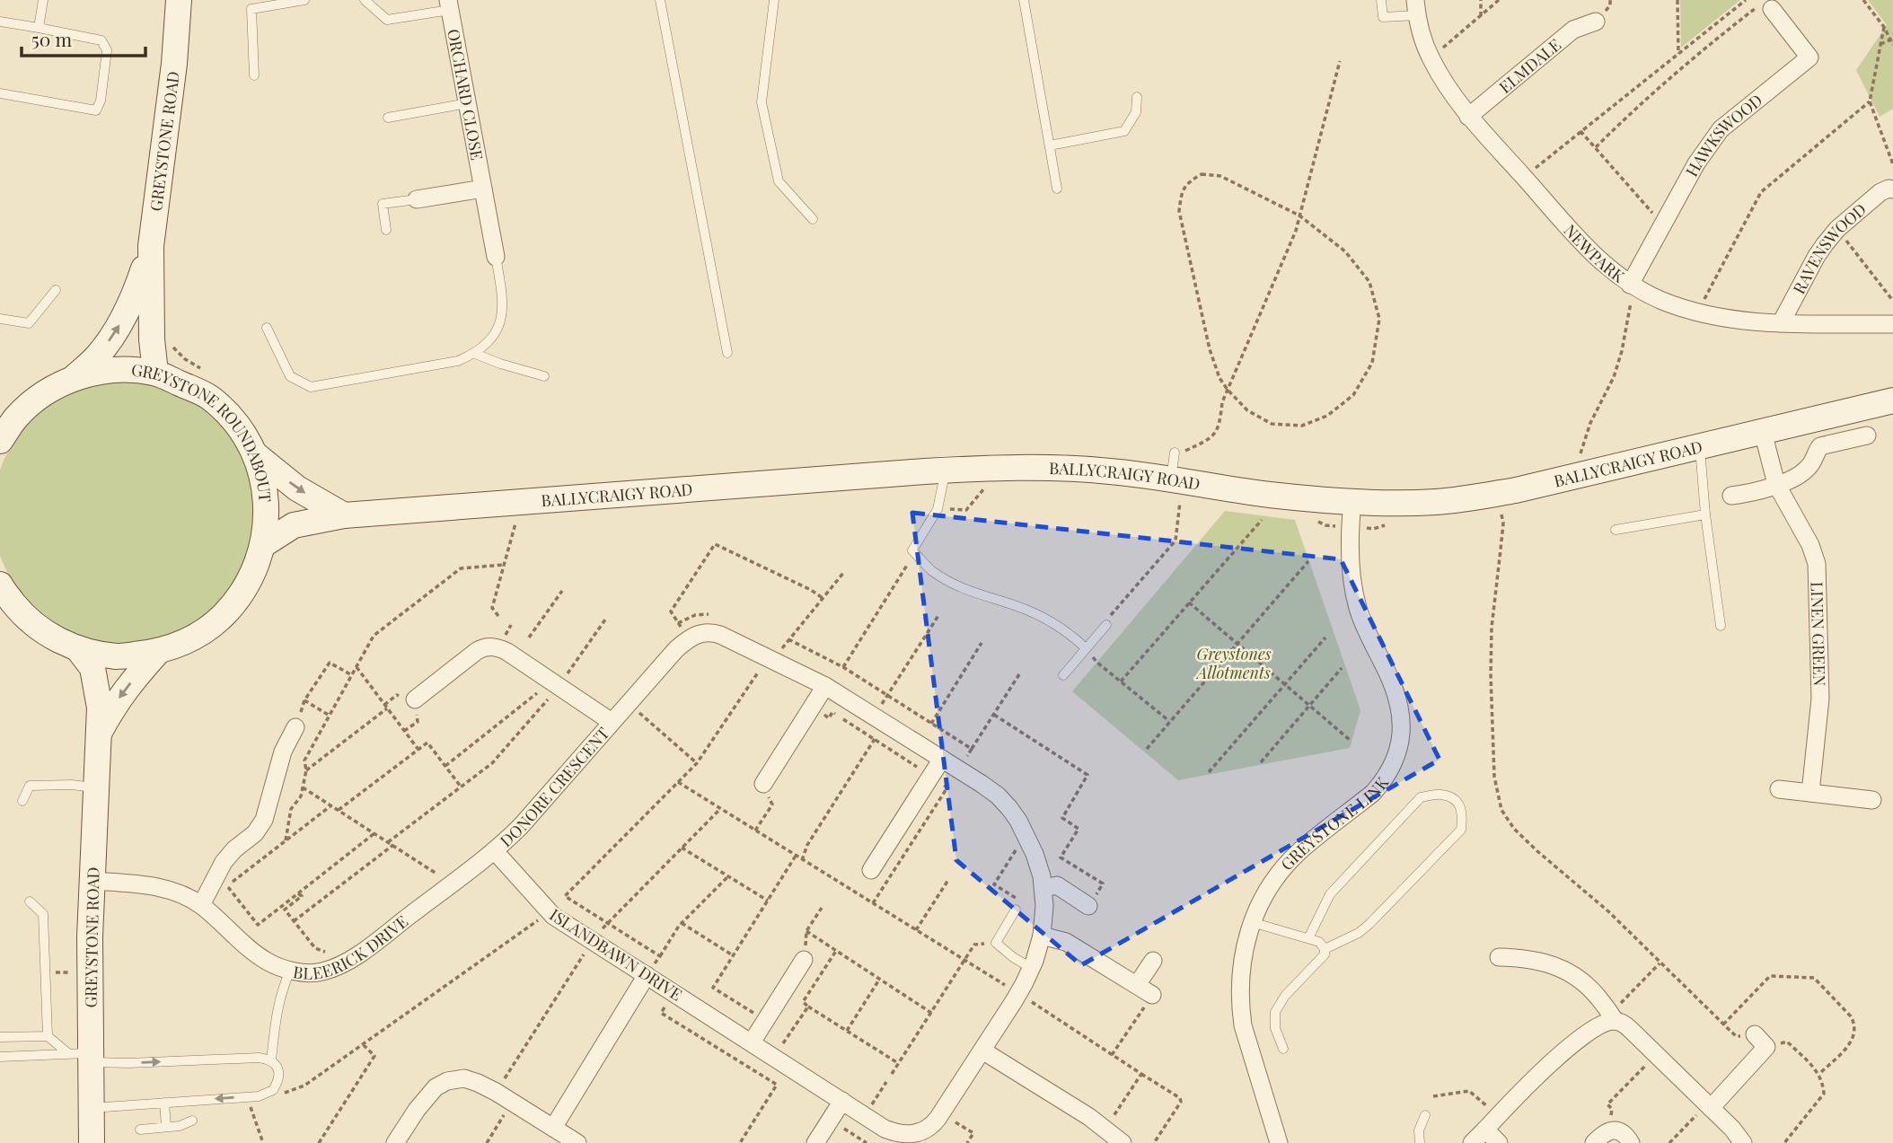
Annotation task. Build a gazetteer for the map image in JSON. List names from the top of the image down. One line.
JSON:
{"streets":{"main road":["GREYSTONE ROAD","GREYSTONE ROUNDABOUT","BALLYCRAIGY ROAD"],"street":["ELMDALE","ORCHARD CLOSE","HAWKSWOOD","RAVENSWOOD","NEWPARK","LINEN GREEN","DONORE CRESCENT","GREYSTONE LINK","BLEERICK DRIVE","ISLANDBAWN DRIVE"]},"crossings":[["ELMDALE","NEWPARK"],["HAWKSWOOD","NEWPARK"],["GREYSTONE ROAD","GREYSTONE ROUNDABOUT"],["GREYSTONE ROAD","BLEERICK DRIVE"],["RAVENSWOOD","NEWPARK"],["GREYSTONE ROUNDABOUT","BALLYCRAIGY ROAD"],["BALLYCRAIGY ROAD","LINEN GREEN"],["BALLYCRAIGY ROAD","GREYSTONE LINK"],["DONORE CRESCENT","BLEERICK DRIVE"],["DONORE CRESCENT","ISLANDBAWN DRIVE"],["BLEERICK DRIVE","ISLANDBAWN DRIVE"]],"parks":["Greystones Allotments"],"scale_bar":"50 m"}
